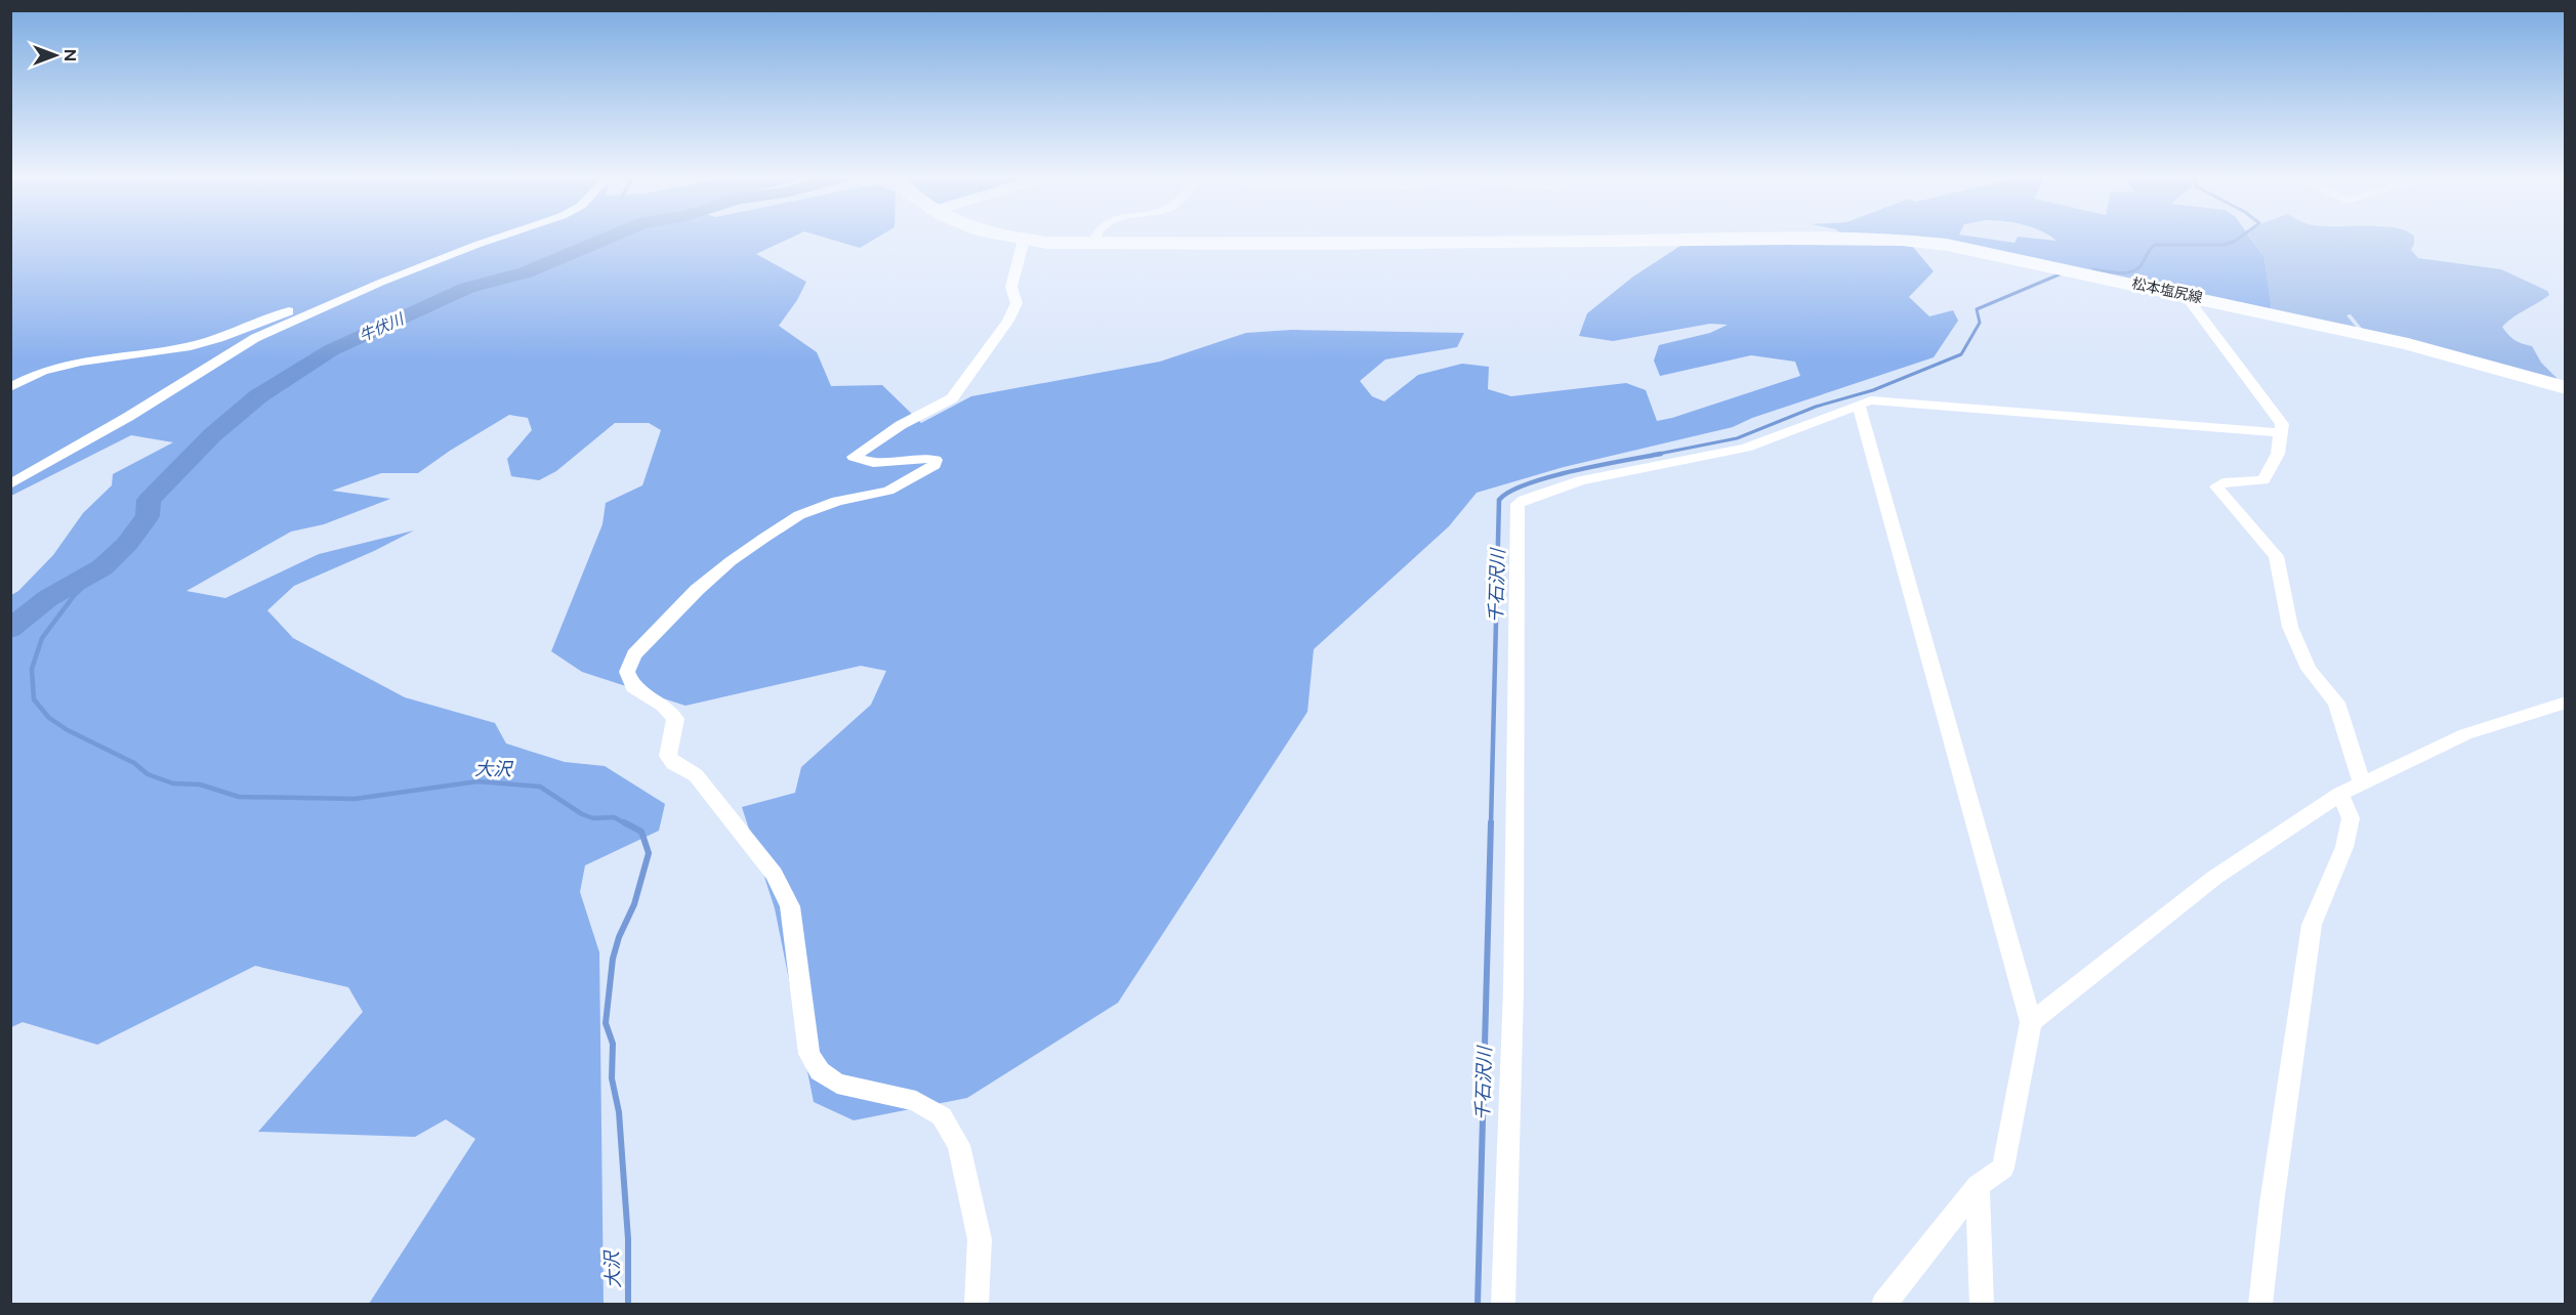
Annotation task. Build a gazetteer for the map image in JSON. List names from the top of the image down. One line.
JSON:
{"streets":{"main road":["松本塩尻線"]},"water":["牛伏川","千石沢川","大沢"],"north":"right"}
